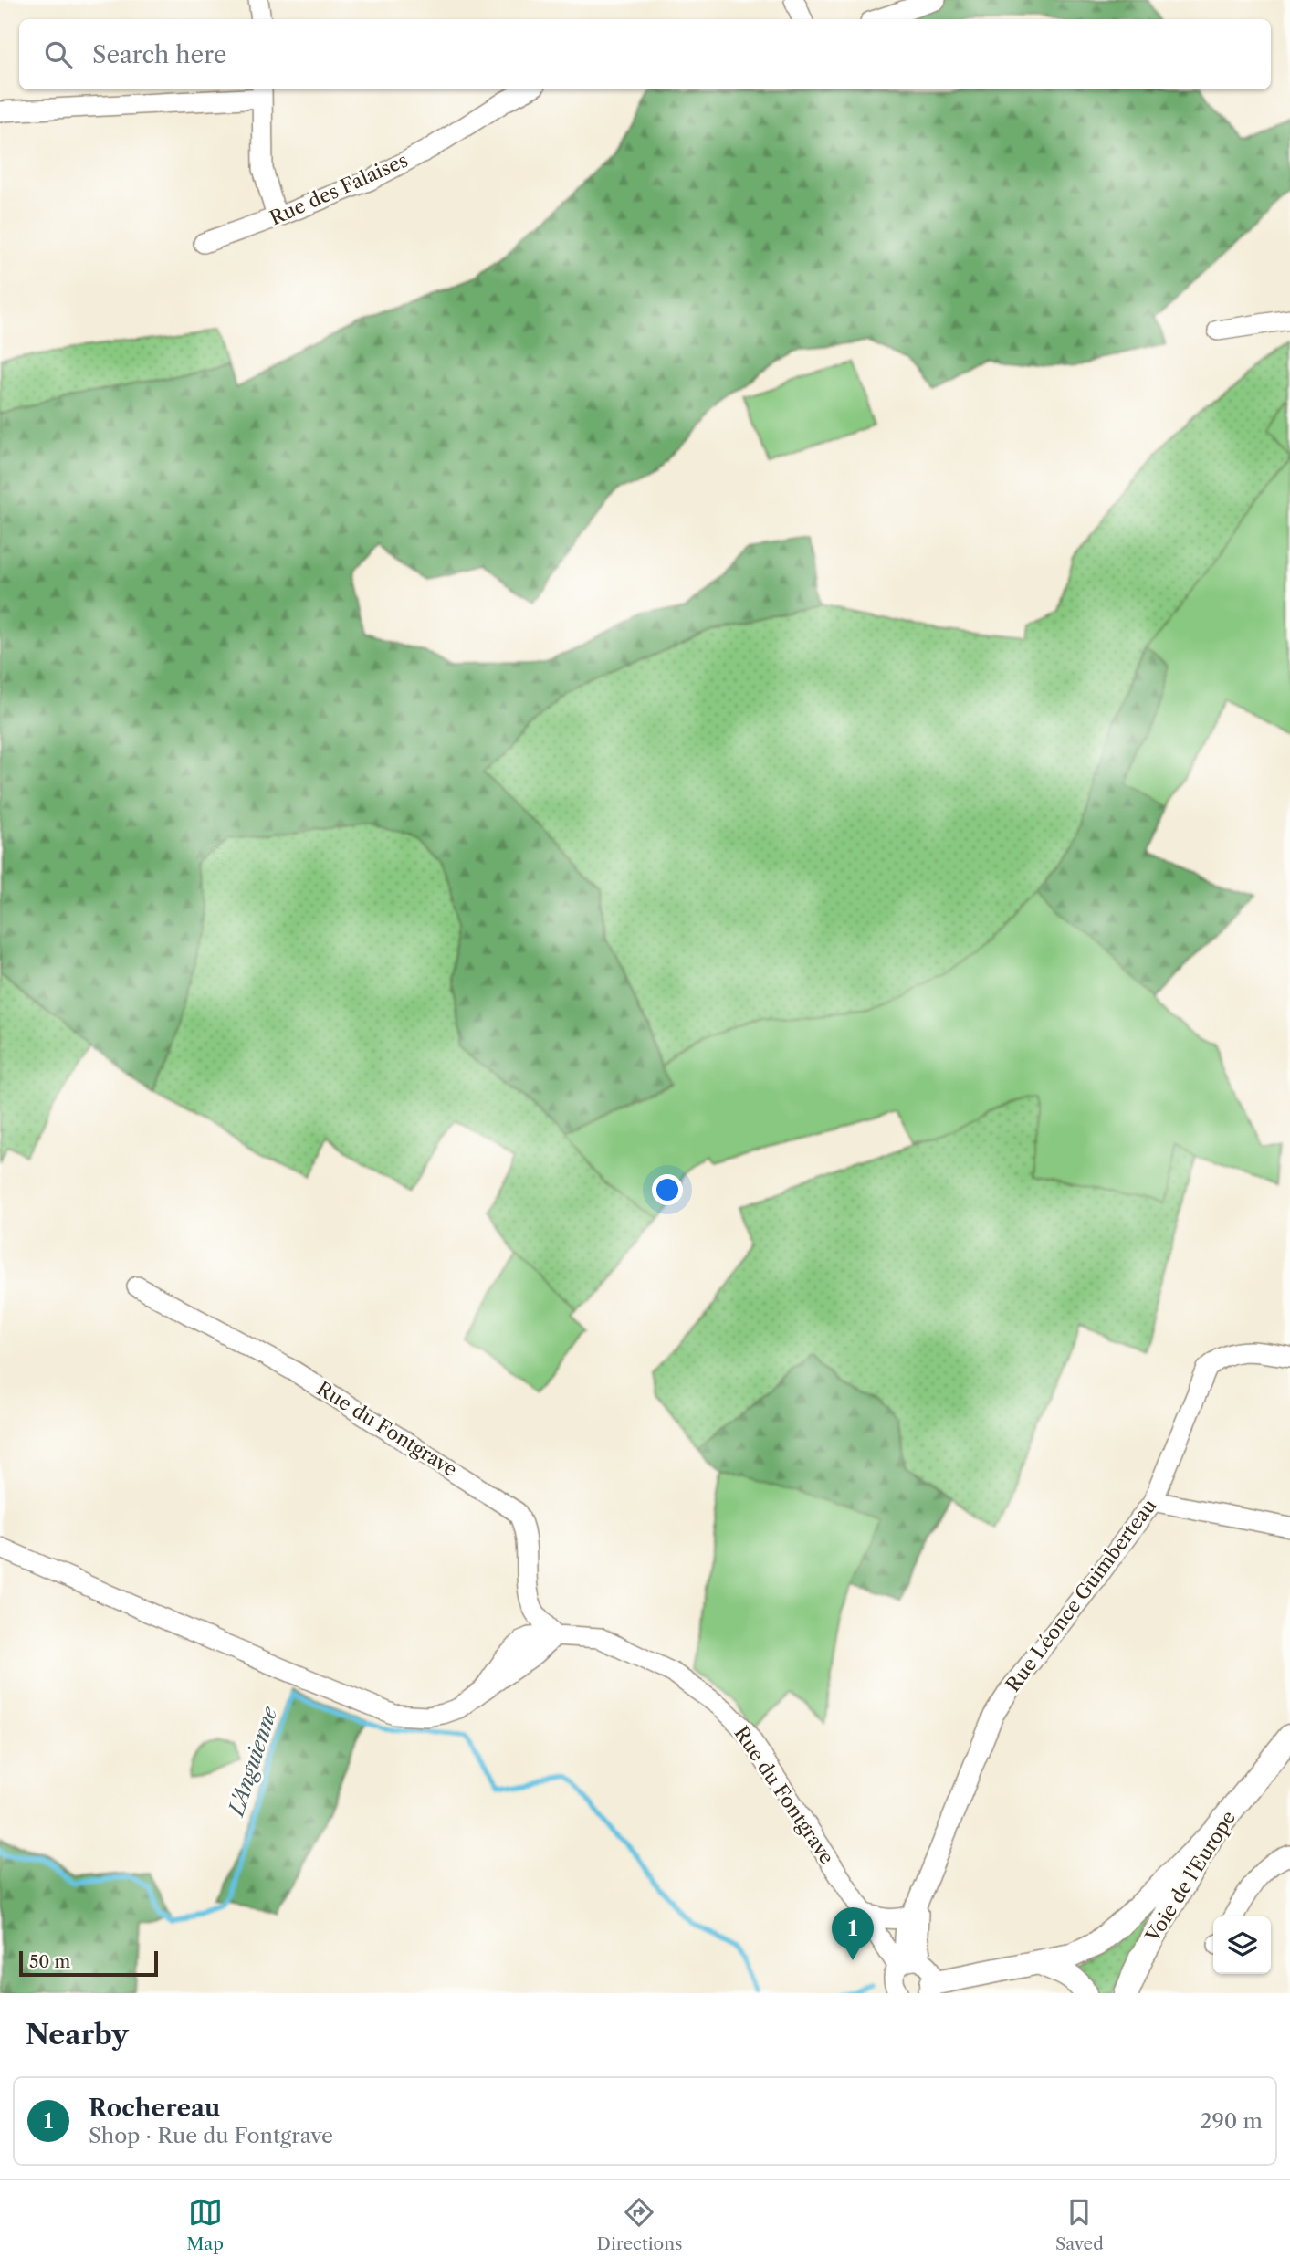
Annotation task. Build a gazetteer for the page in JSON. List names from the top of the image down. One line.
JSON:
{"streets":{"main road":["Voie de l'Europe"],"street":["Rue des Falaises","Rue du Fontgrave","Rue Léonce Guimberteau"]},"crossings":[["Rue du Fontgrave","Rue Léonce Guimberteau"]],"water":["L'Anguienne"],"scale_bar":"50 m","page":{"search":"Search here","pins":"1","scale":"50 m","heading":"Nearby","list":[{"mark":"1","name":"Rochereau","note":"Shop · Rue du Fontgrave","value":"290 m"}],"nav":["Map","Directions","Saved"]}}
